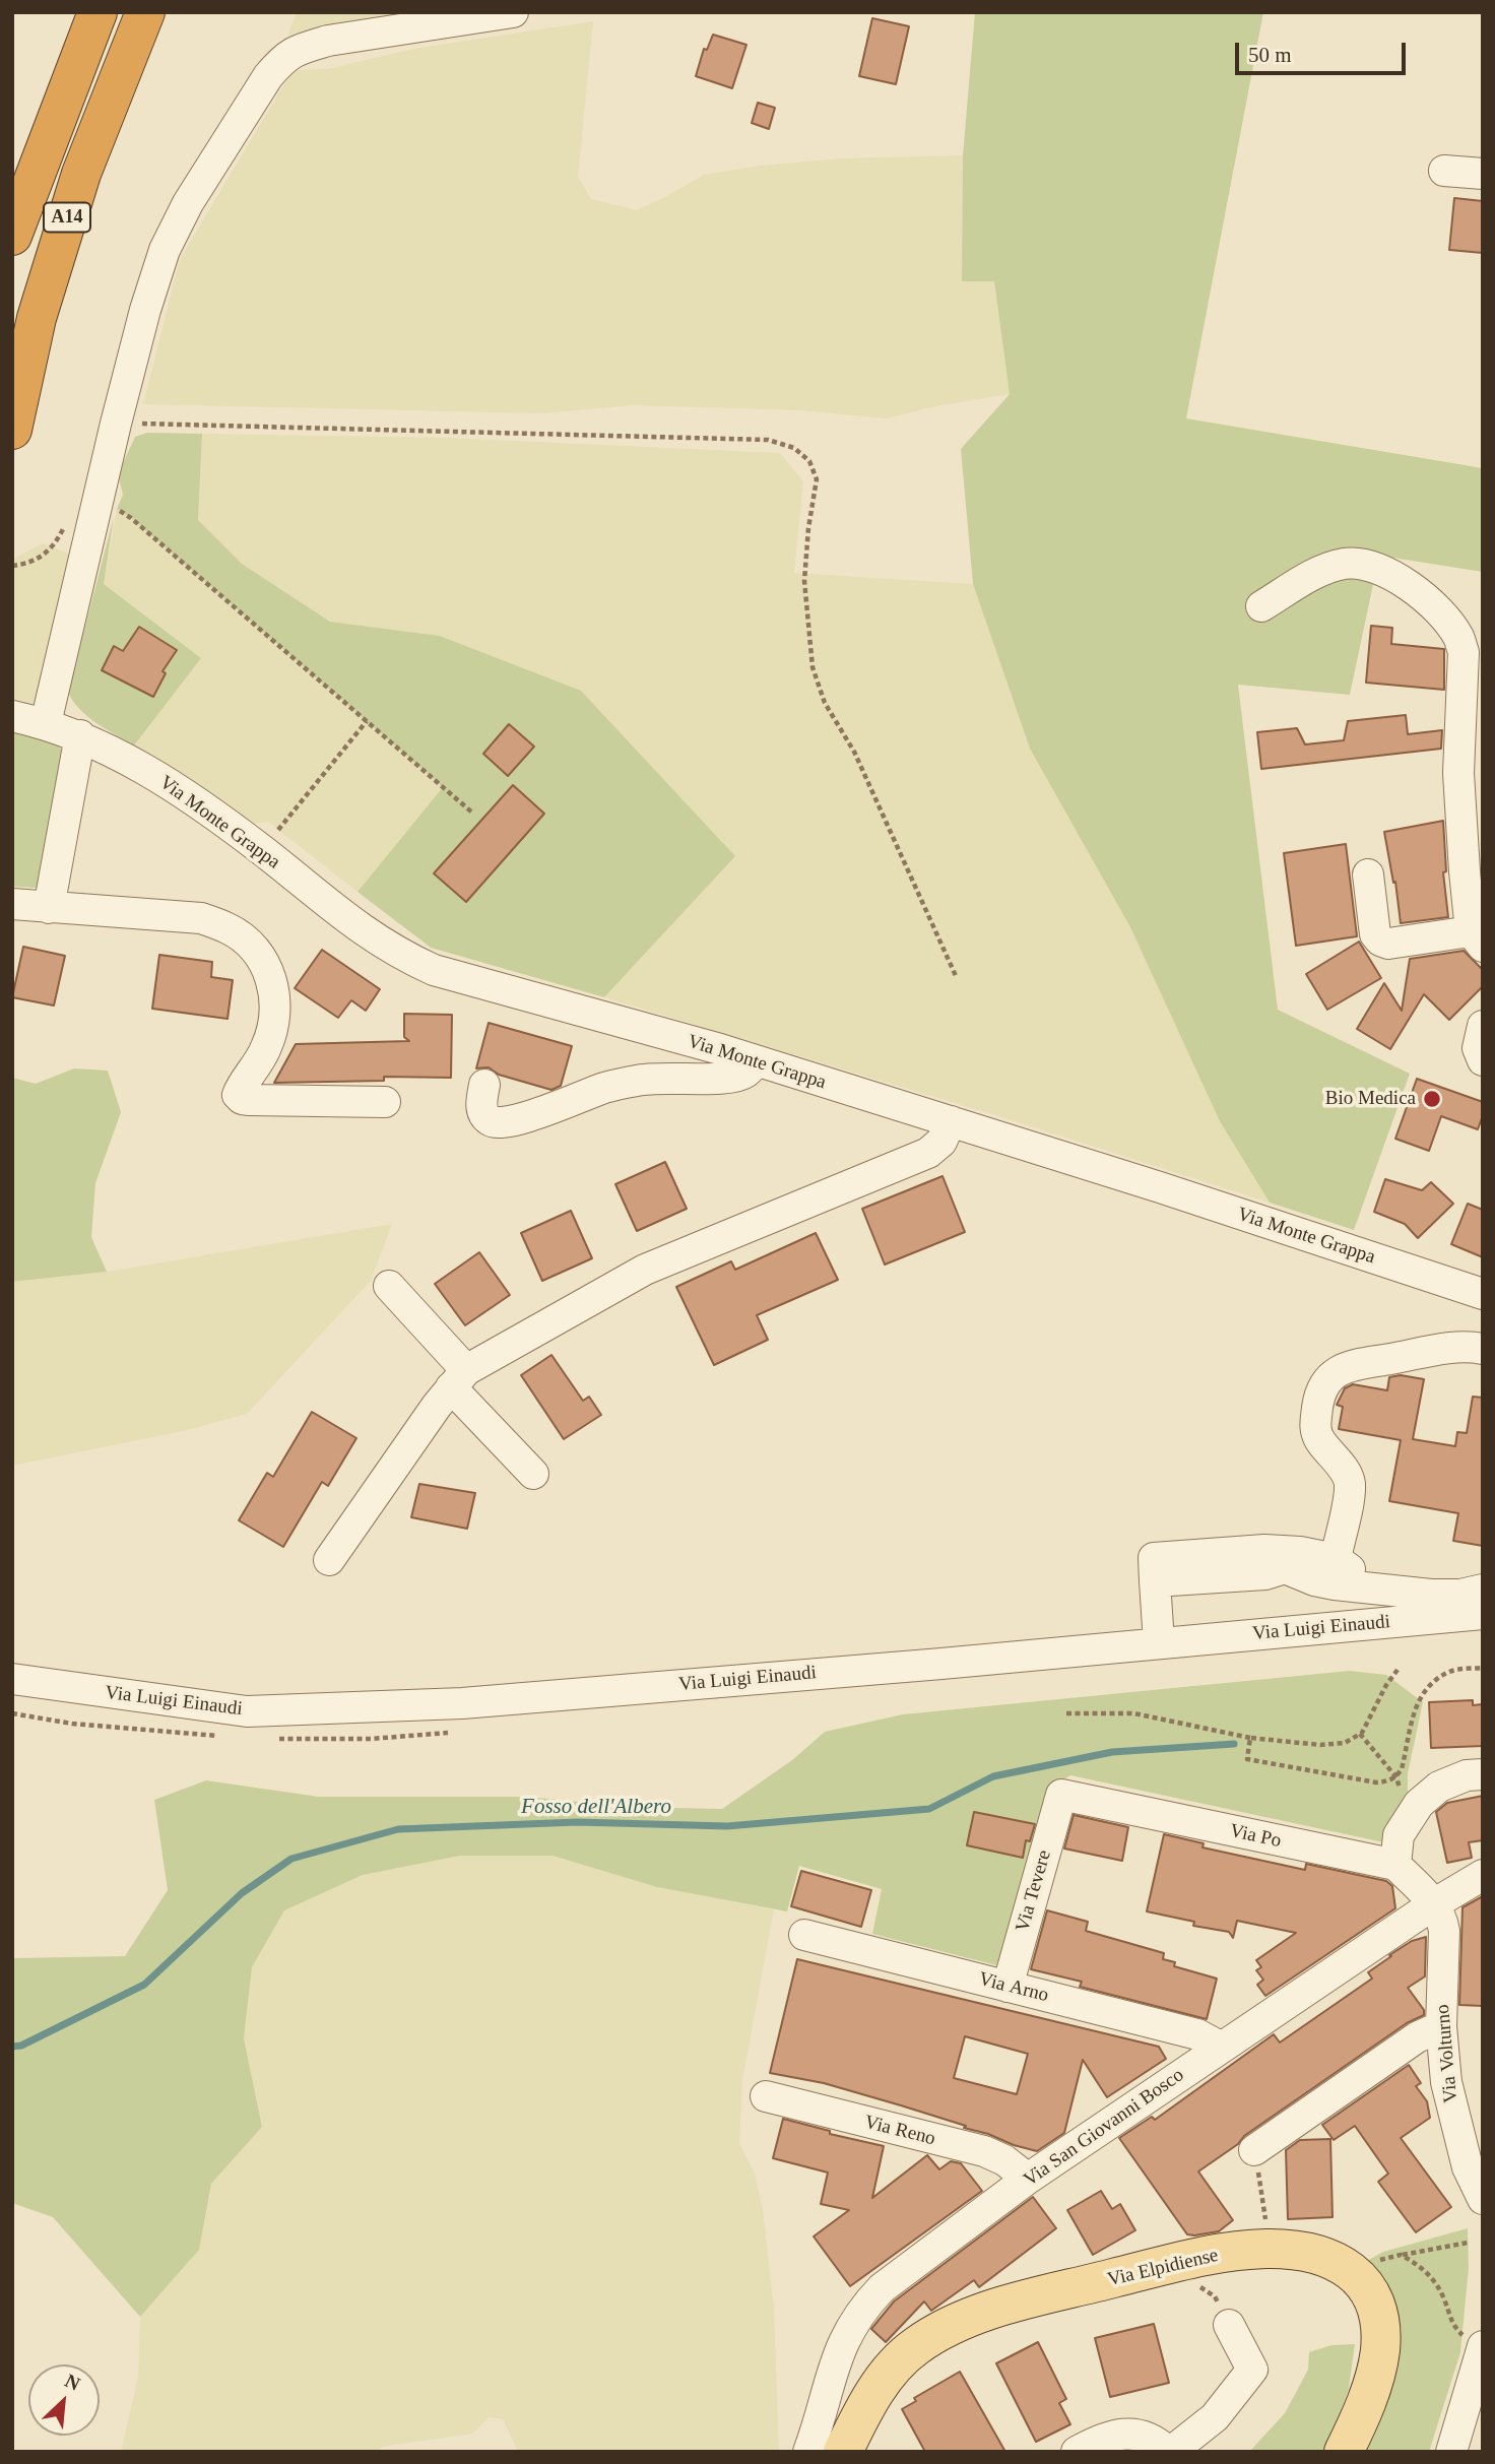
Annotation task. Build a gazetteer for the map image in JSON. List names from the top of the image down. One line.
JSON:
{"streets":{"highway":["A14"],"main road":["Via Elpidiense"],"street":["Via Monte Grappa","Via Luigi Einaudi","Via Po","Via Tevere","Via Arno","Via Volturno","Via San Giovanni Bosco","Via Reno"]},"crossings":[["Via Po","Via Tevere"],["Via Tevere","Via Arno"],["Via Arno","Via San Giovanni Bosco"],["Via Volturno","Via San Giovanni Bosco"],["Via San Giovanni Bosco","Via Reno"]],"water":["Fosso dell'Albero"],"places":["Bio Medica"],"scale_bar":"50 m","north":"top right"}
